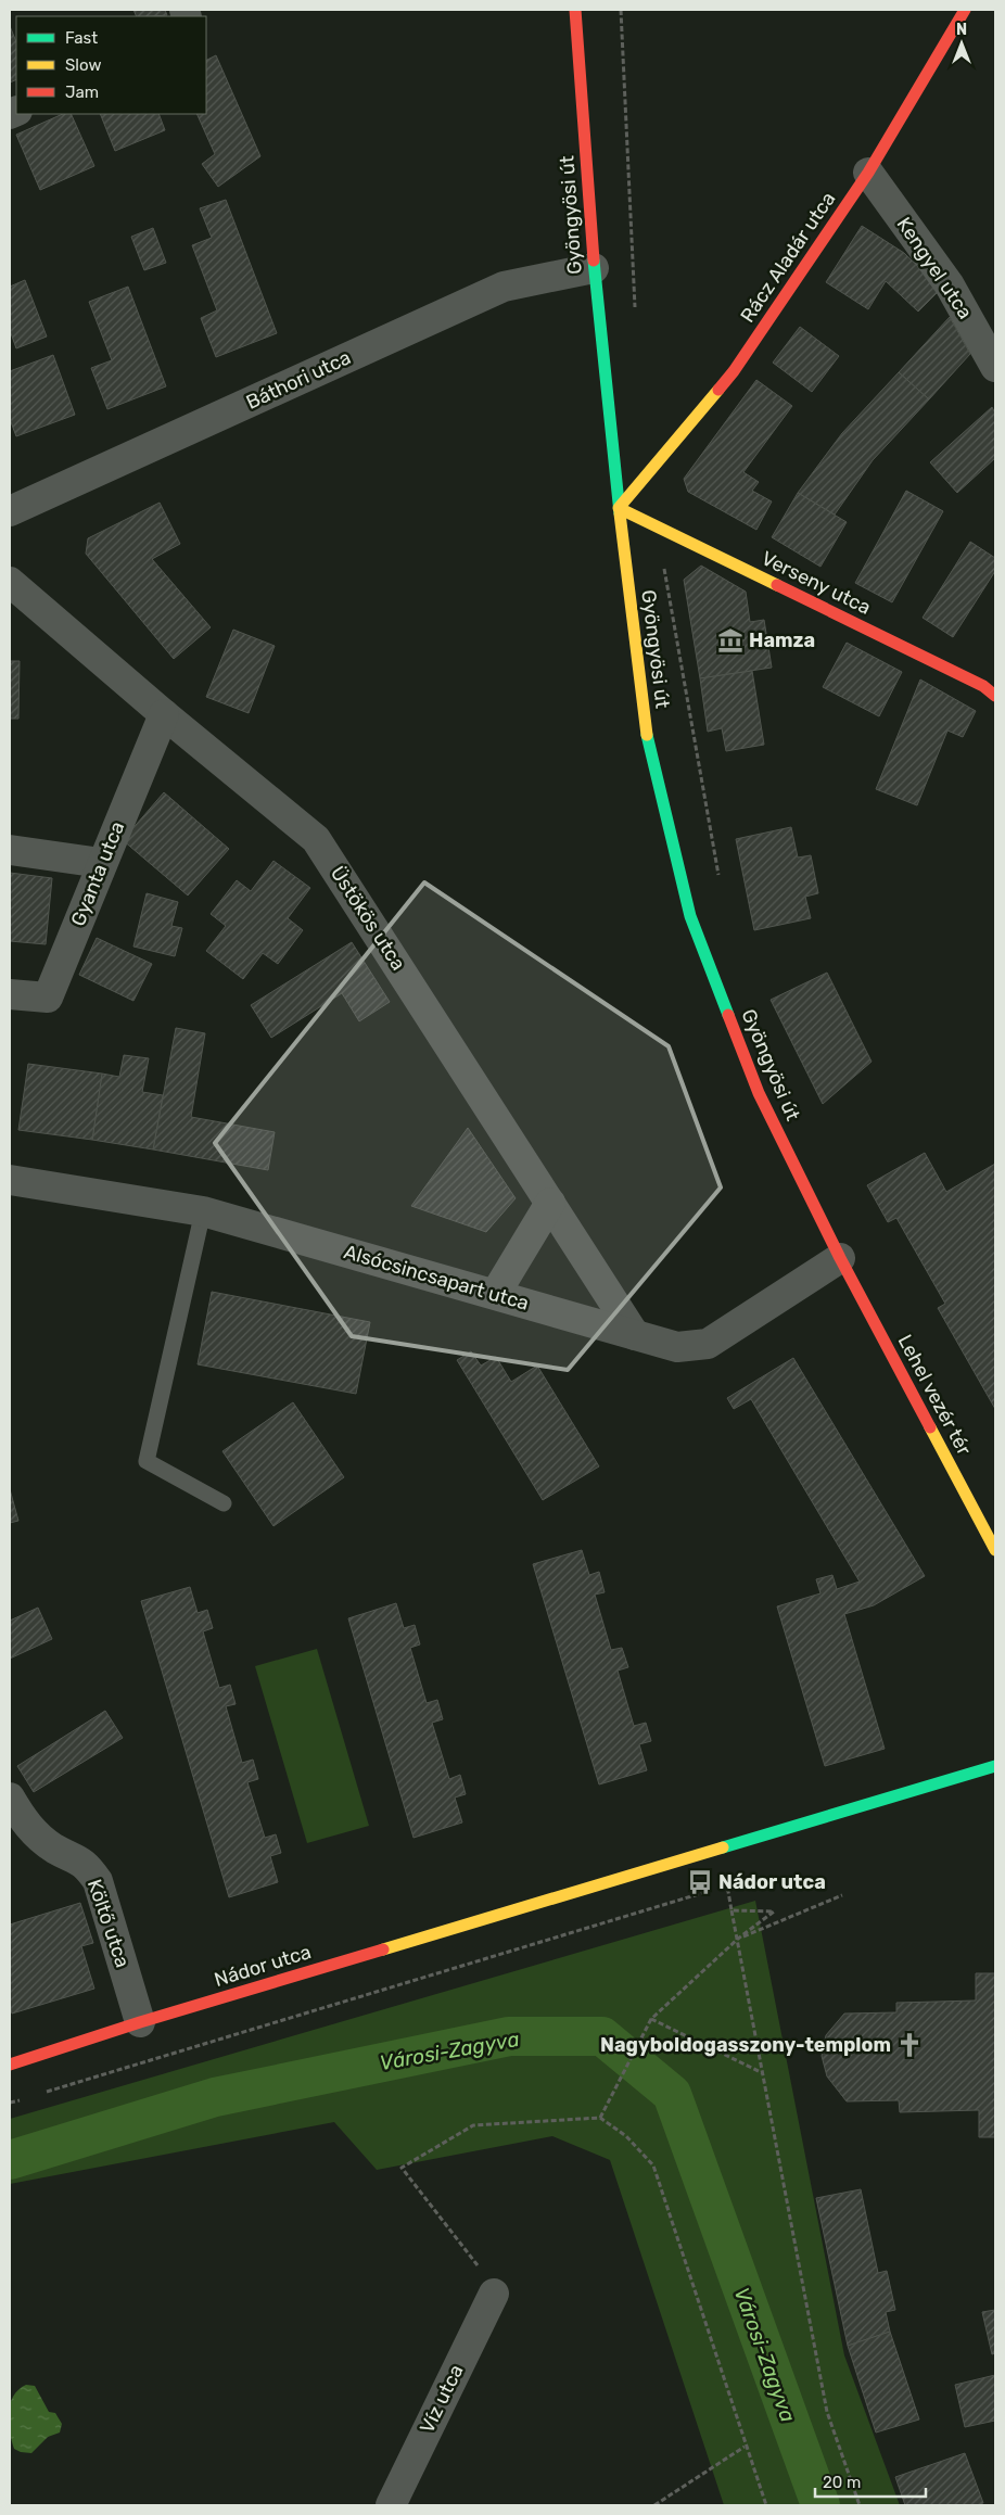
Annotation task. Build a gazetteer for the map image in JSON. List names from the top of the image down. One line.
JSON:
{"streets":{"street":["Gyöngyösi út","Rácz Aladár utca","Kengyel utca","Báthori utca","Verseny utca","Gyanta utca","Üstökös utca","Alsócsincsapart utca","Lehel vezér tér","Költő utca","Nádor utca","Víz utca"]},"crossings":[["Gyöngyösi út","Rácz Aladár utca"],["Gyöngyösi út","Báthori utca"],["Gyöngyösi út","Verseny utca"],["Gyöngyösi út","Alsócsincsapart utca"],["Gyöngyösi út","Lehel vezér tér"],["Rácz Aladár utca","Kengyel utca"],["Rácz Aladár utca","Verseny utca"],["Gyanta utca","Üstökös utca"],["Üstökös utca","Alsócsincsapart utca"],["Alsócsincsapart utca","Lehel vezér tér"],["Költő utca","Nádor utca"]],"water":["Városi-Zagyva"],"places":{"museum":["Hamza"],"bus stop":["Nádor utca"],"church":["Nagyboldogasszony-templom"]},"legend":["Fast","Slow","Jam"],"scale_bar":"20 m","north":"top"}
